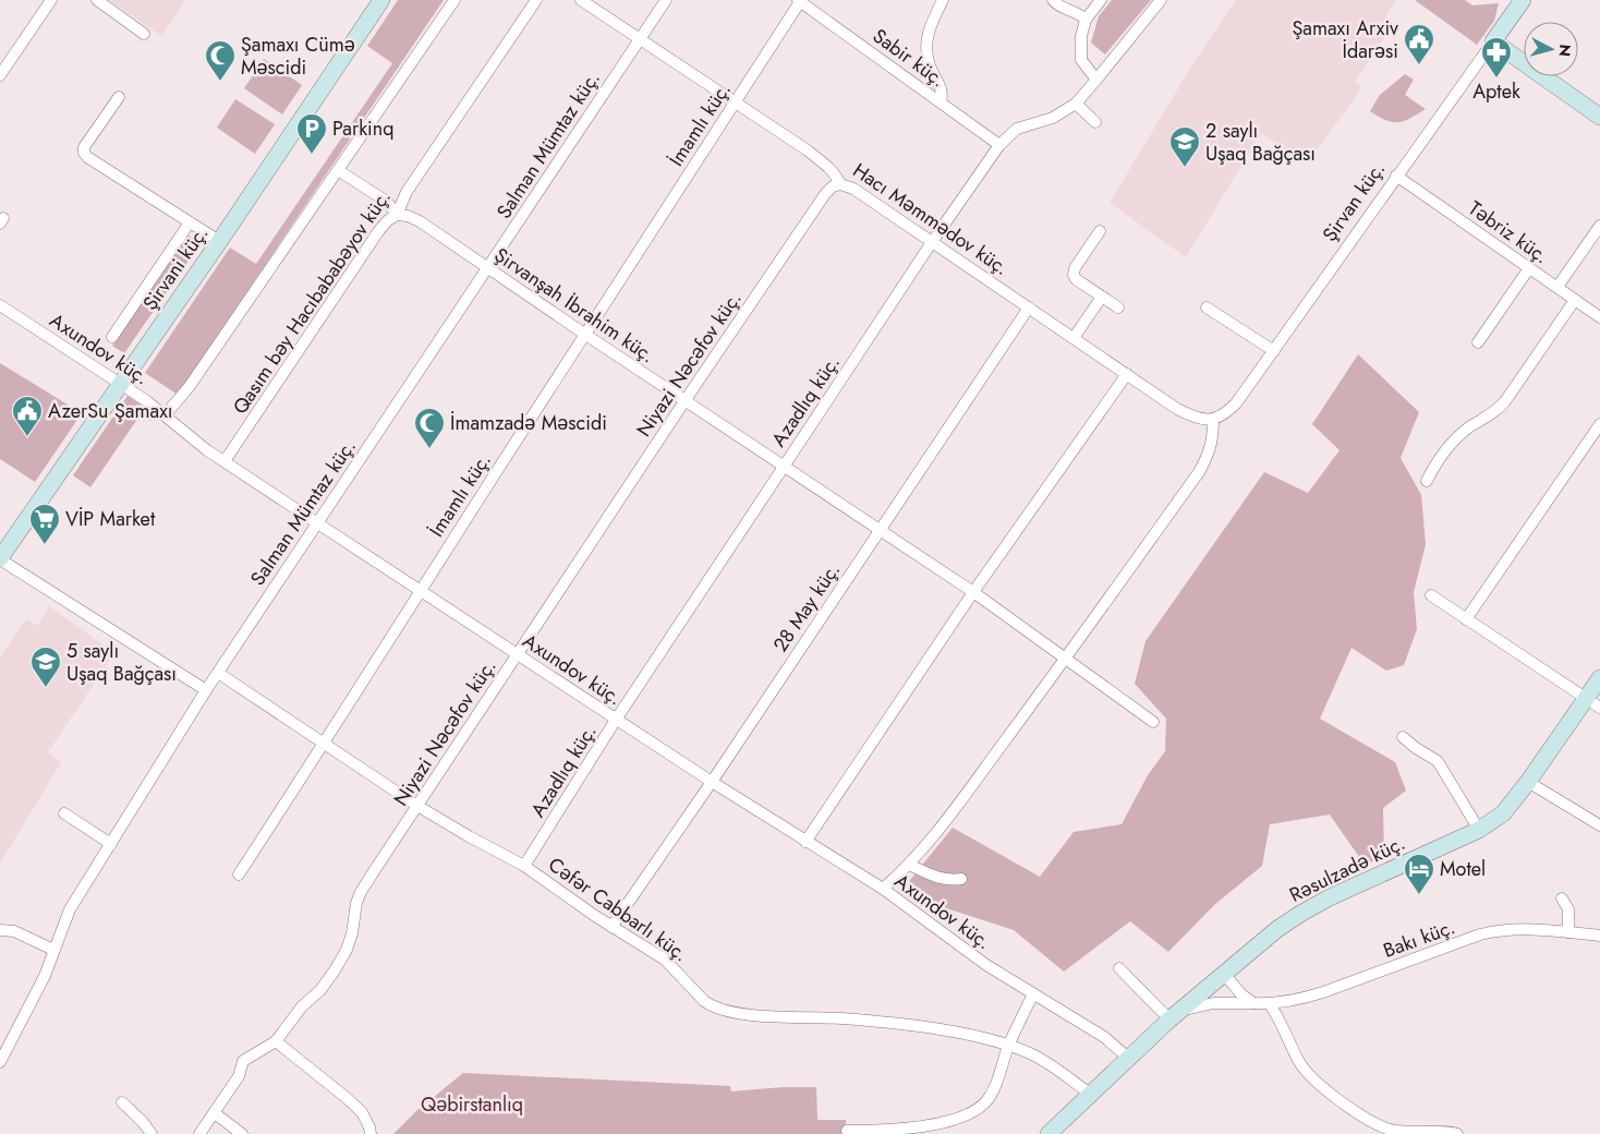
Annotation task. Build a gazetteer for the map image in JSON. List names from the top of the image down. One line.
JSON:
{"streets":{"street":["Sabir küç.","İmamlı küç.","Salman Mümtaz küç.","Şirvan küç.","Hacı Məmmədov küç.","Təbriz küç.","Şirvani küç.","Qasım bəy Hacıbababəyov küç.","Şirvanşah İbrahim küç.","Axundov küç.","Niyazi Nəcəfov küç.","Azadlıq küç.","28 May küç.","Rəsulzadə küç.","Cəfər Cabbarlı küç.","Bakı küç."]},"crossings":[["Sabir küç.","İmamlı küç."],["Sabir küç.","Azadlıq küç."],["İmamlı küç.","Hacı Məmmədov küç."],["İmamlı küç.","Şirvanşah İbrahim küç."],["İmamlı küç.","Axundov küç."],["İmamlı küç.","Cəfər Cabbarlı küç."],["Salman Mümtaz küç.","Hacı Məmmədov küç."],["Salman Mümtaz küç.","Şirvanşah İbrahim küç."],["Salman Mümtaz küç.","Axundov küç."],["Salman Mümtaz küç.","Cəfər Cabbarlı küç."],["Şirvan küç.","Hacı Məmmədov küç."],["Şirvan küç.","Təbriz küç."],["Hacı Məmmədov küç.","Niyazi Nəcəfov küç."],["Hacı Məmmədov küç.","Azadlıq küç."],["Hacı Məmmədov küç.","28 May küç."],["Şirvani küç.","Axundov küç."],["Qasım bəy Hacıbababəyov küç.","Şirvanşah İbrahim küç."],["Qasım bəy Hacıbababəyov küç.","Axundov küç."],["Şirvanşah İbrahim küç.","Niyazi Nəcəfov küç."],["Şirvanşah İbrahim küç.","Azadlıq küç."],["Şirvanşah İbrahim küç.","28 May küç."],["Axundov küç.","Niyazi Nəcəfov küç."],["Axundov küç.","Azadlıq küç."],["Axundov küç.","28 May küç."],["Axundov küç.","Rəsulzadə küç."],["Niyazi Nəcəfov küç.","Cəfər Cabbarlı küç."],["Azadlıq küç.","Cəfər Cabbarlı küç."],["28 May küç.","Cəfər Cabbarlı küç."],["Rəsulzadə küç.","Cəfər Cabbarlı küç."],["Rəsulzadə küç.","Bakı küç."]],"parks":["Qəbirstanlıq"],"places":{"public building":["Şamaxı Arxiv İdarəsi","AzerSu Şamaxı"],"pharmacy":["Aptek"],"mosque":["Şamaxı Cümə Məscidi","İmamzadə Məscidi"],"parking":["Parkinq"],"school or university":["2 saylı Uşaq Bağçası","5 saylı Uşaq Bağçası"],"supermarket":["VİP Market"],"hotel":["Motel"]},"north":"right"}
